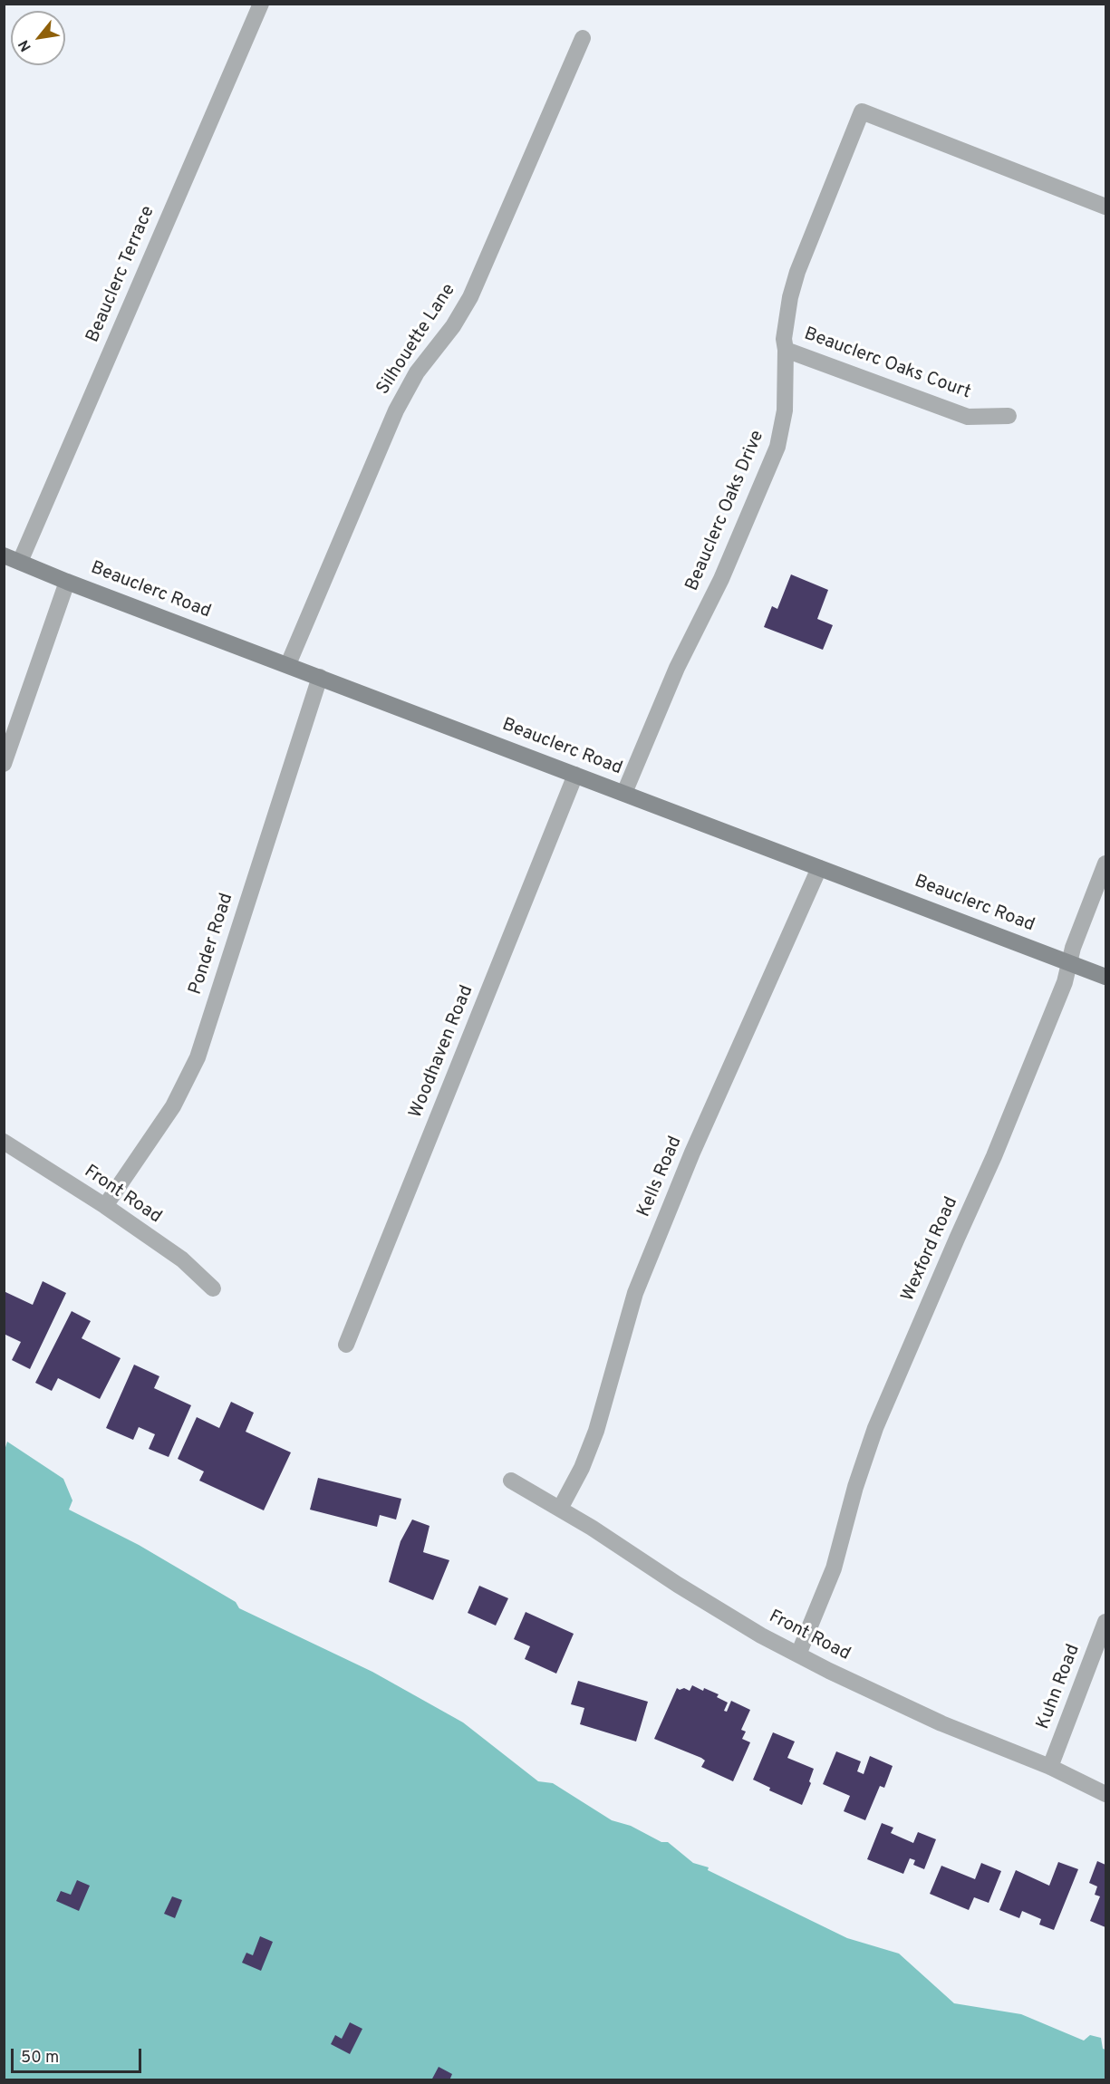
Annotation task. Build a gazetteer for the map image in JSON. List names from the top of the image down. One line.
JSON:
{"streets":{"street":["Beauclerc Terrace","Silhouette Lane","Beauclerc Oaks Court","Beauclerc Oaks Drive","Beauclerc Road","Ponder Road","Woodhaven Road","Kells Road","Front Road","Wexford Road","Kuhn Road"]},"crossings":[["Beauclerc Terrace","Beauclerc Road"],["Silhouette Lane","Beauclerc Road"],["Beauclerc Oaks Court","Beauclerc Oaks Drive"],["Beauclerc Oaks Drive","Beauclerc Road"],["Beauclerc Road","Ponder Road"],["Beauclerc Road","Woodhaven Road"],["Beauclerc Road","Kells Road"],["Beauclerc Road","Wexford Road"],["Ponder Road","Front Road"],["Kells Road","Front Road"],["Front Road","Wexford Road"],["Front Road","Kuhn Road"]],"scale_bar":"50 m","north":"bottom left"}
